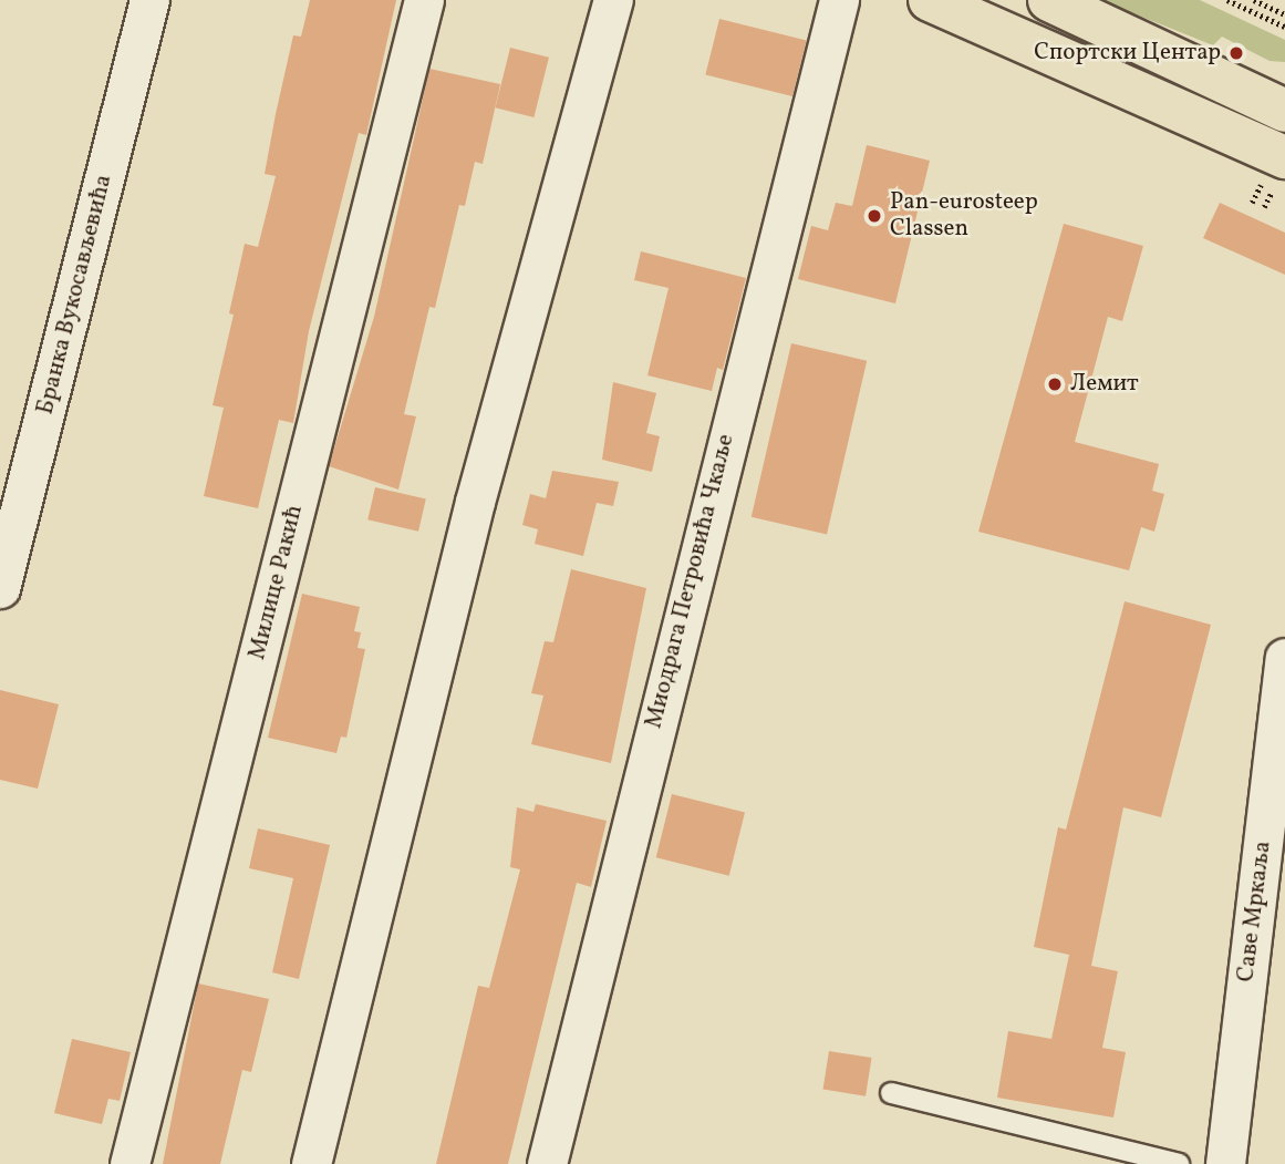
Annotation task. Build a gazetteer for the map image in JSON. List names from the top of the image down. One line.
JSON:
{"streets":{"street":["Бранка Вукосављевића","Миодрага Петровића Чкаље","Милице Ракић","Саве Мркаља"]},"places":["Спортски Центар","Pan-eurosteep Classen","Лемит"]}
